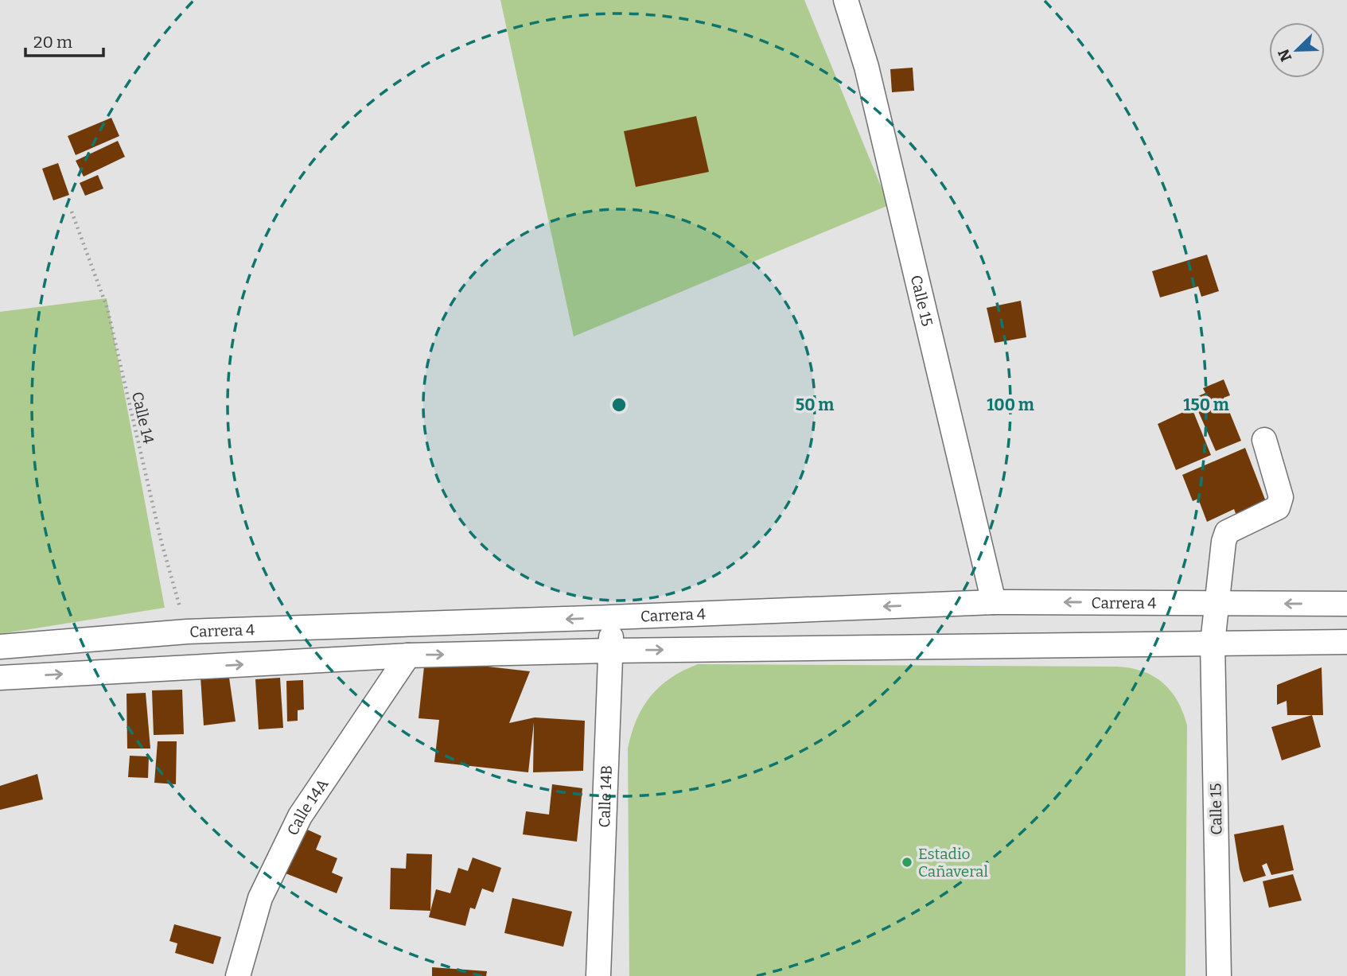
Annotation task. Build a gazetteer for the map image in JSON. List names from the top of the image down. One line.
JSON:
{"streets":{"street":["Calle 15","Carrera 4","Calle 14B","Calle 14A"],"path":["Calle 14"]},"crossings":[["Calle 15","Carrera 4"],["Calle 14","Carrera 4"],["Carrera 4","Calle 14B"]],"places":["Estadio Cañaveral"],"scale_bar":"20 m","north":"bottom left","rings":["50 m","100 m","150 m"]}
